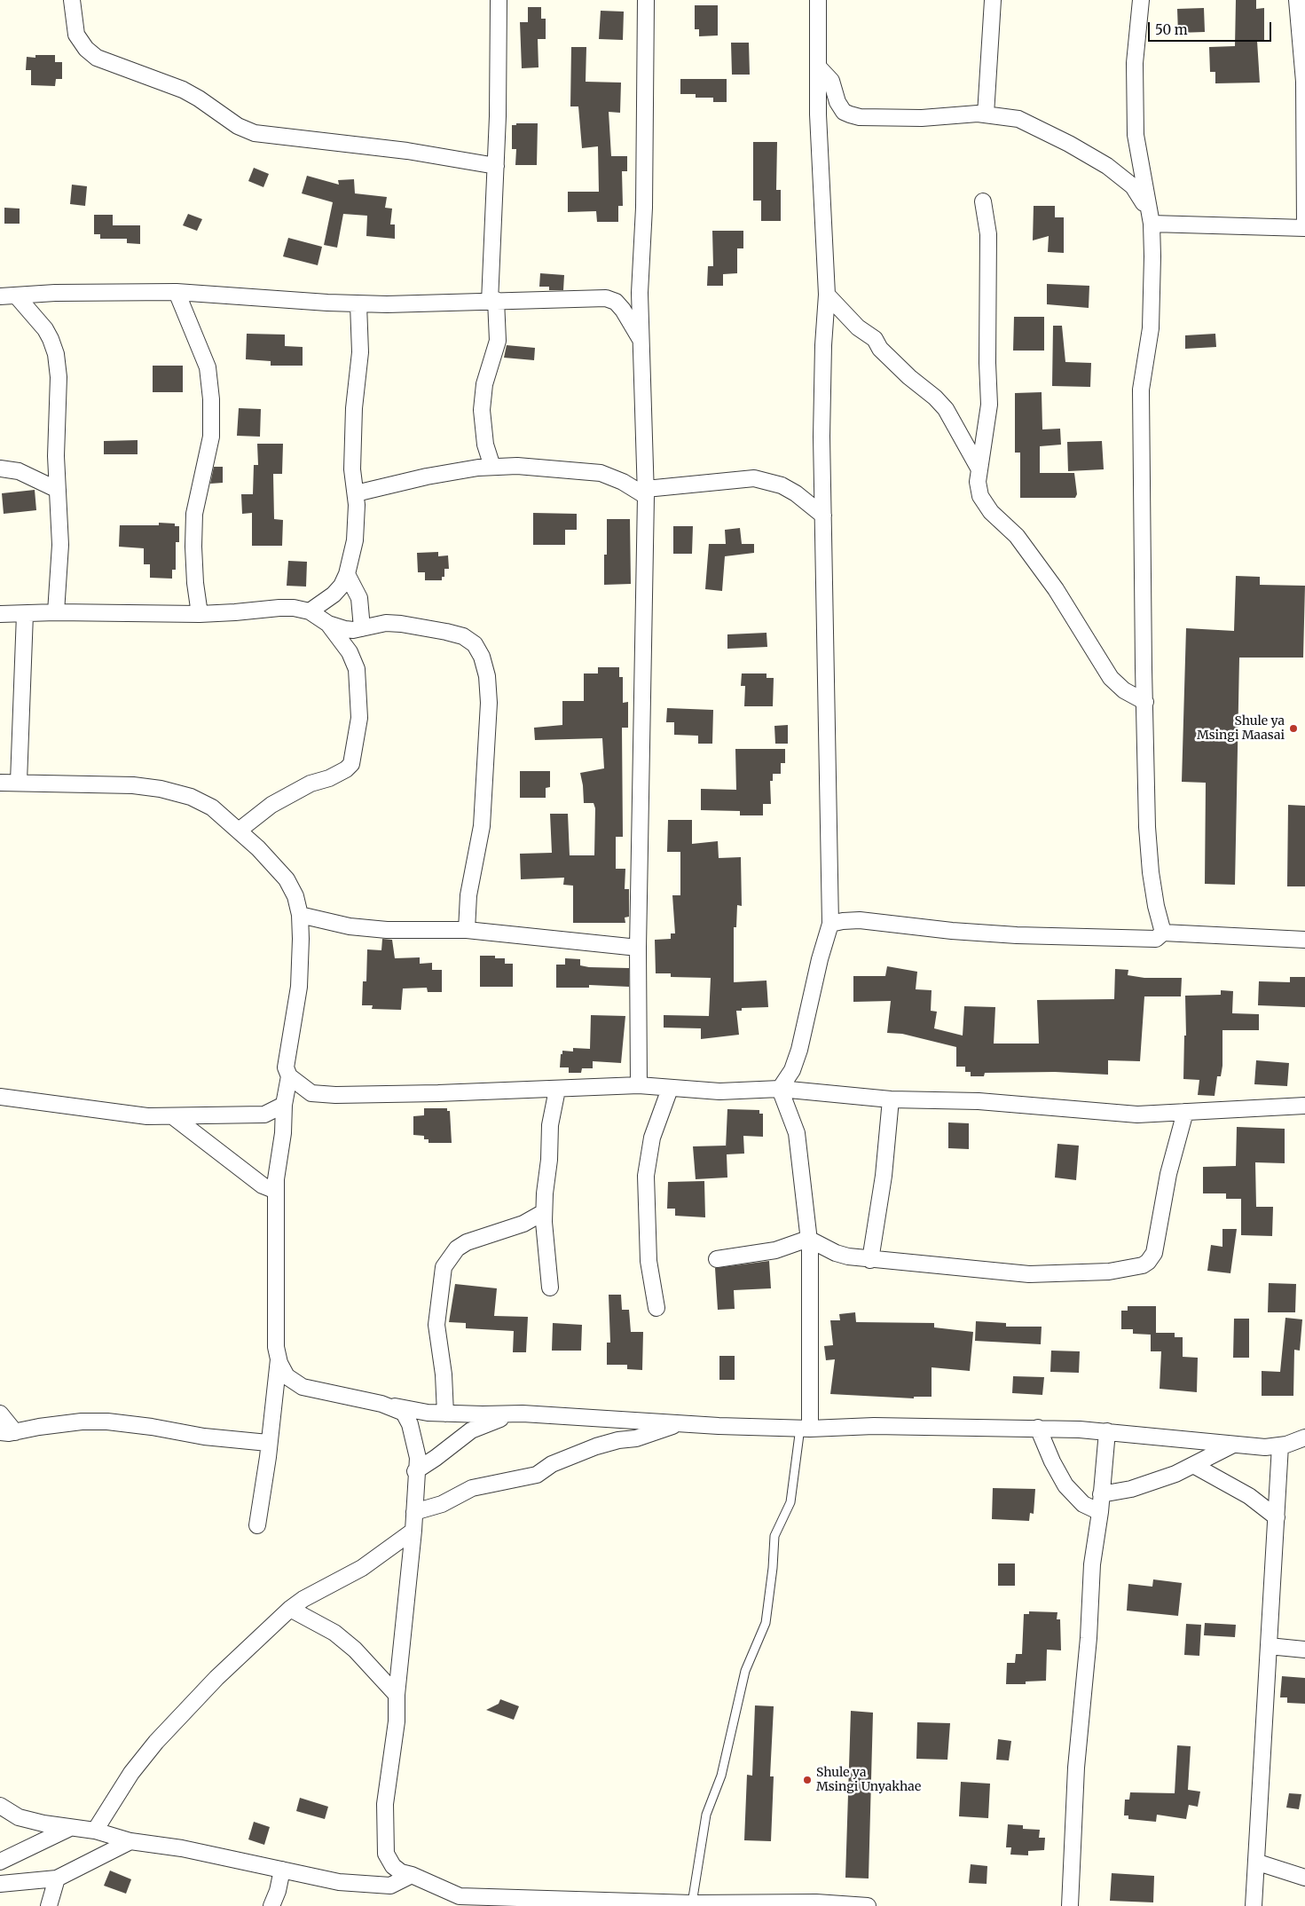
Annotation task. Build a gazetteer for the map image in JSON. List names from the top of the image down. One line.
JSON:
{"places":["Shule ya Msingi Maasai","Shule ya Msingi Unyakhae"],"scale_bar":"50 m"}
